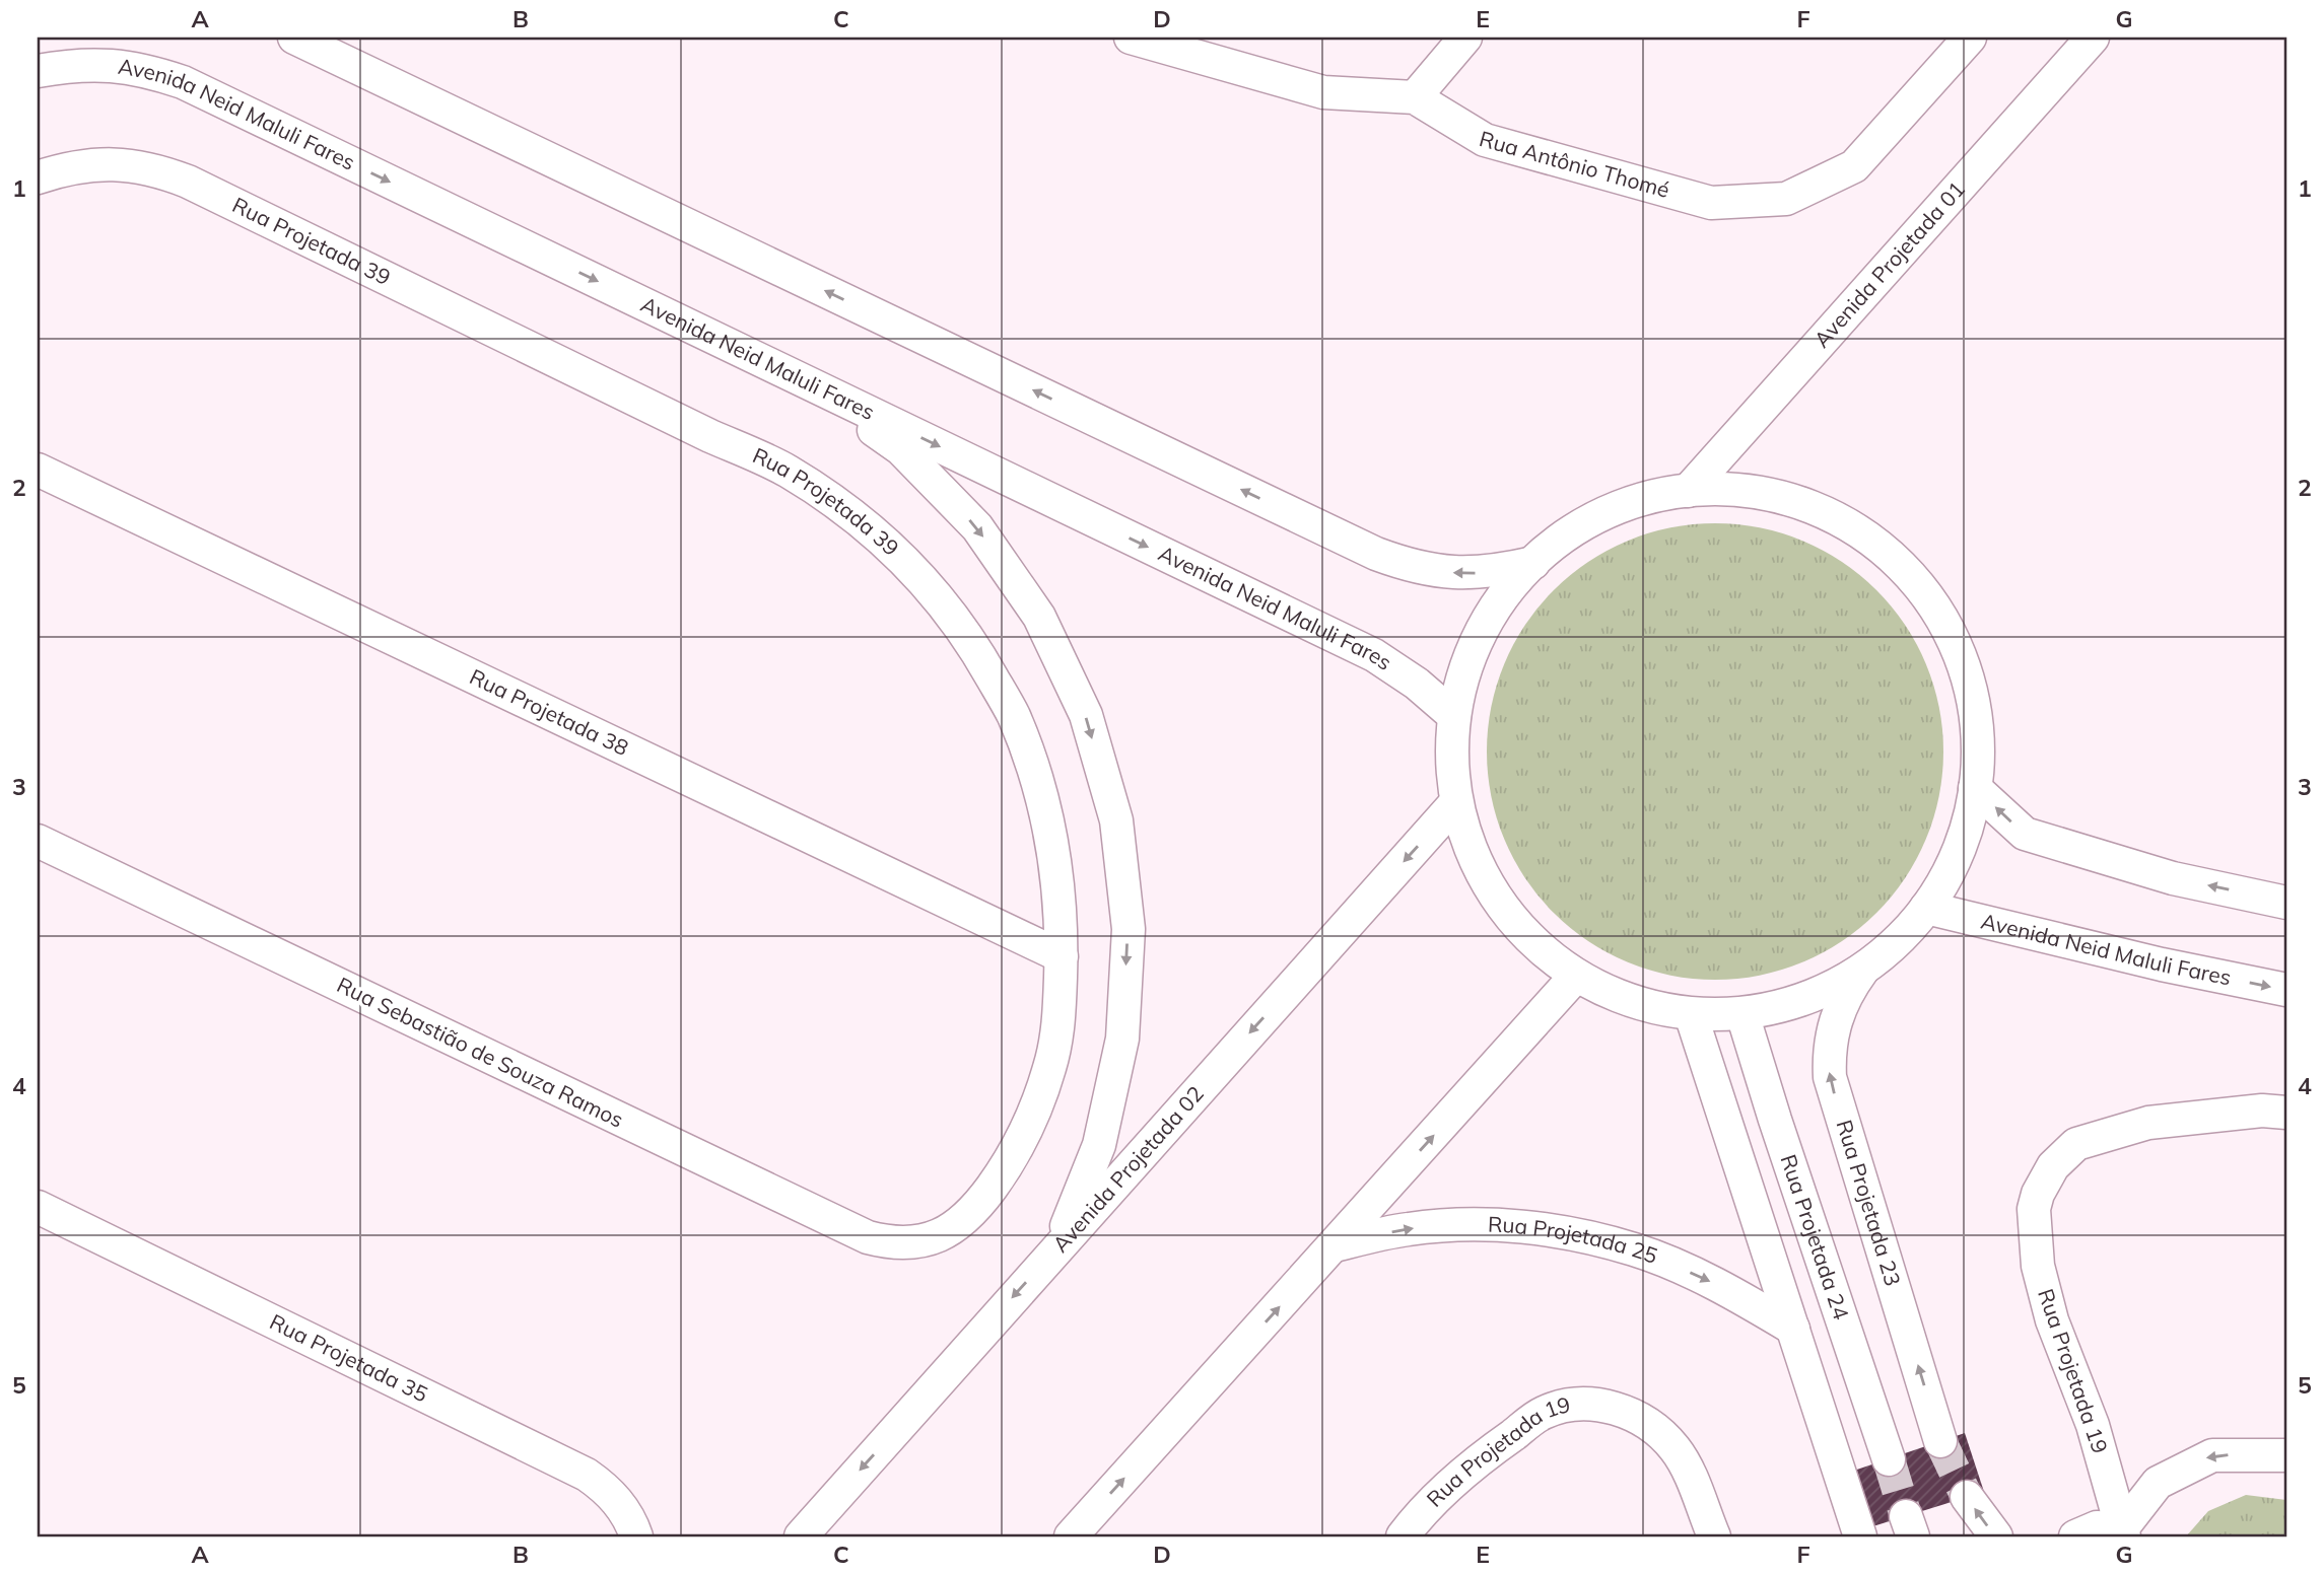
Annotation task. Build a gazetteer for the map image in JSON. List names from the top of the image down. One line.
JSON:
{"streets":{"street":["Avenida Neid Maluli Fares","Rua Antônio Thomé","Rua Projetada 39","Avenida Projetada 01","Rua Projetada 38","Rua Sebastião de Souza Ramos","Avenida Projetada 02","Rua Projetada 23","Rua Projetada 24","Rua Projetada 25","Rua Projetada 35","Rua Projetada 19"]},"crossings":[["Rua Projetada 39","Rua Projetada 38"],["Rua Projetada 39","Rua Sebastião de Souza Ramos"]],"grid":{"columns":["A","B","C","D","E","F","G"],"rows":["1","2","3","4","5"]}}
